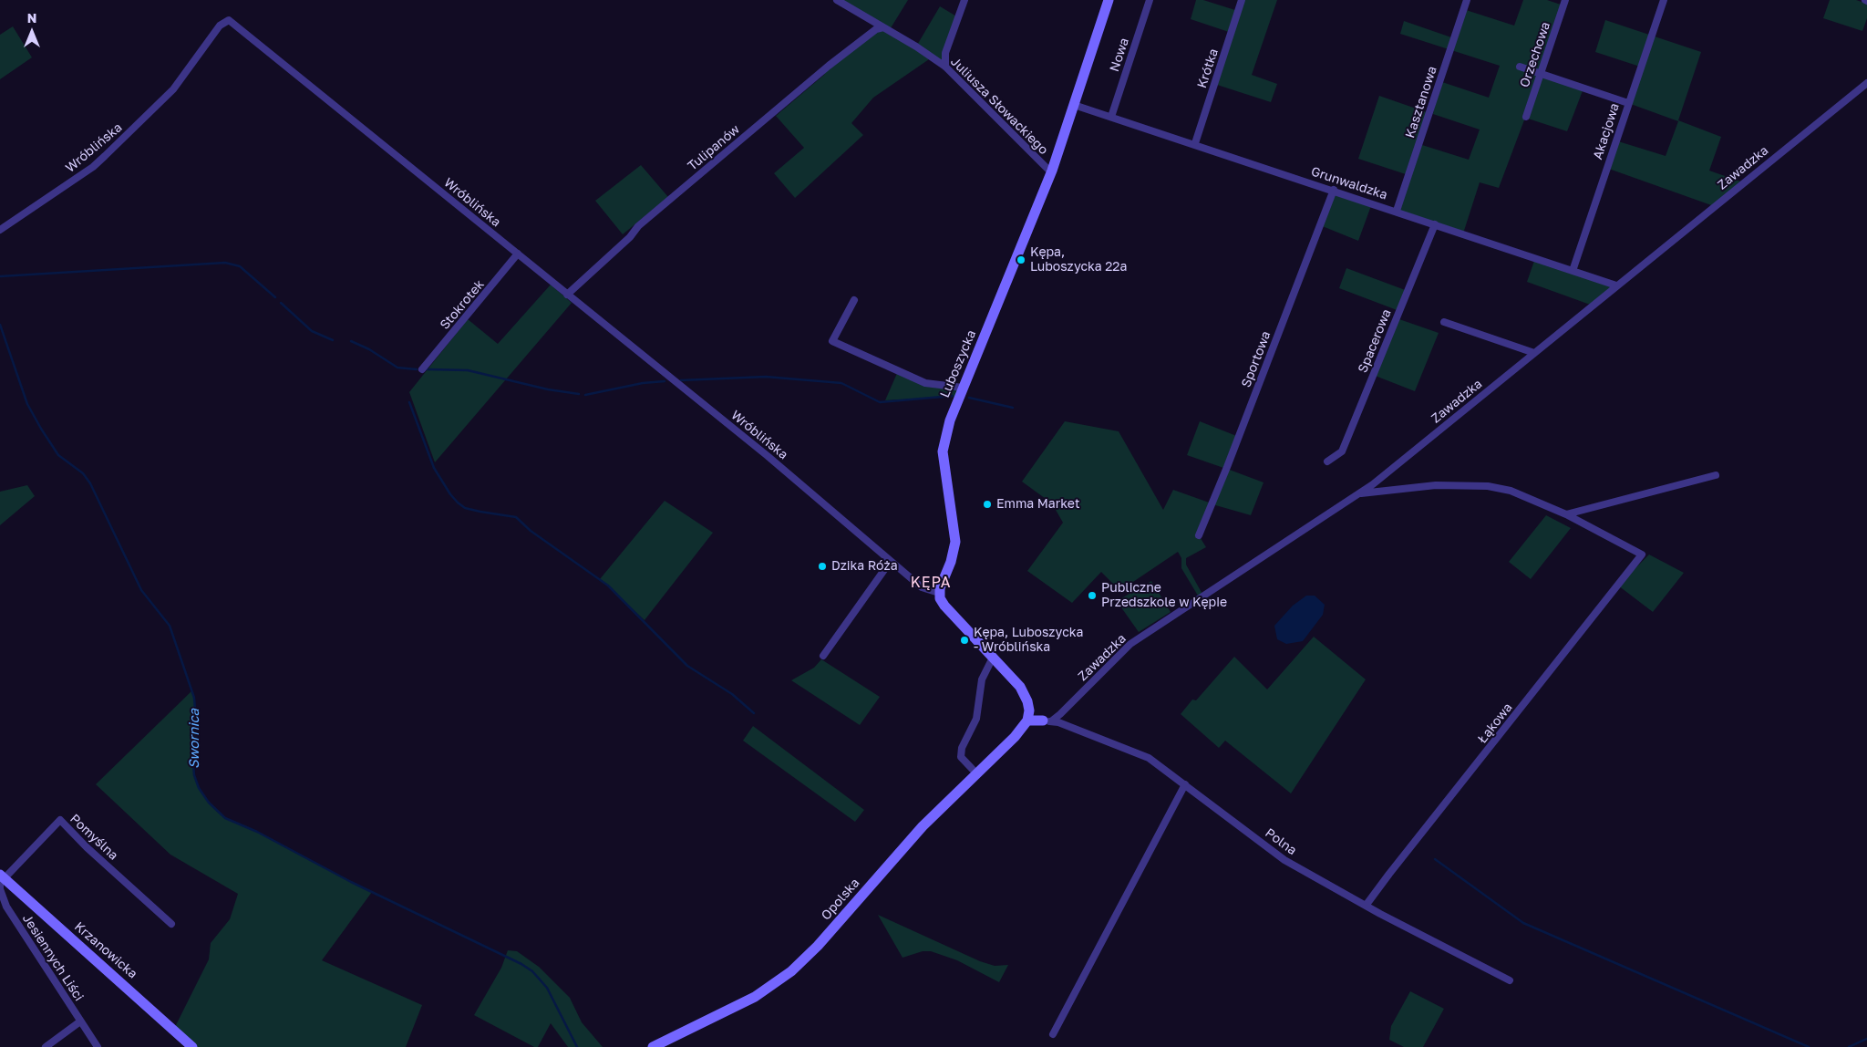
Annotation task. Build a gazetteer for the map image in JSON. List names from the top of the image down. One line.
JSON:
{"streets":{"street":["Nowa","Orzechowa","Krótka","Kasztanowa","Juliusza Słowackiego","Akacjowa","Wróblińska","Tulipanów","Zawadzka","Grunwaldzka","Stokrotek","Spacerowa","Sportowa","Luboszycka","Łąkowa","Pomyślna","Polna","Opolska","Krzanowicka","Jesiennych Liści"]},"crossings":[["Nowa","Grunwaldzka"],["Krótka","Grunwaldzka"],["Kasztanowa","Grunwaldzka"],["Juliusza Słowackiego","Tulipanów"],["Juliusza Słowackiego","Luboszycka"],["Akacjowa","Grunwaldzka"],["Wróblińska","Tulipanów"],["Wróblińska","Stokrotek"],["Wróblińska","Luboszycka"],["Zawadzka","Grunwaldzka"],["Zawadzka","Polna"],["Grunwaldzka","Spacerowa"],["Grunwaldzka","Sportowa"],["Grunwaldzka","Luboszycka"],["Łąkowa","Polna"],["Pomyślna","Krzanowicka"],["Pomyślna","Jesiennych Liści"],["Krzanowicka","Jesiennych Liści"]],"districts":["KĘPA"],"water":["Swornica"],"places":["Kępa, Luboszycka 22a","Emma Market","Dzika Róża","Publiczne Przedszkole w Kępie","Kępa, Luboszycka - Wróblińska"],"north":"top"}
